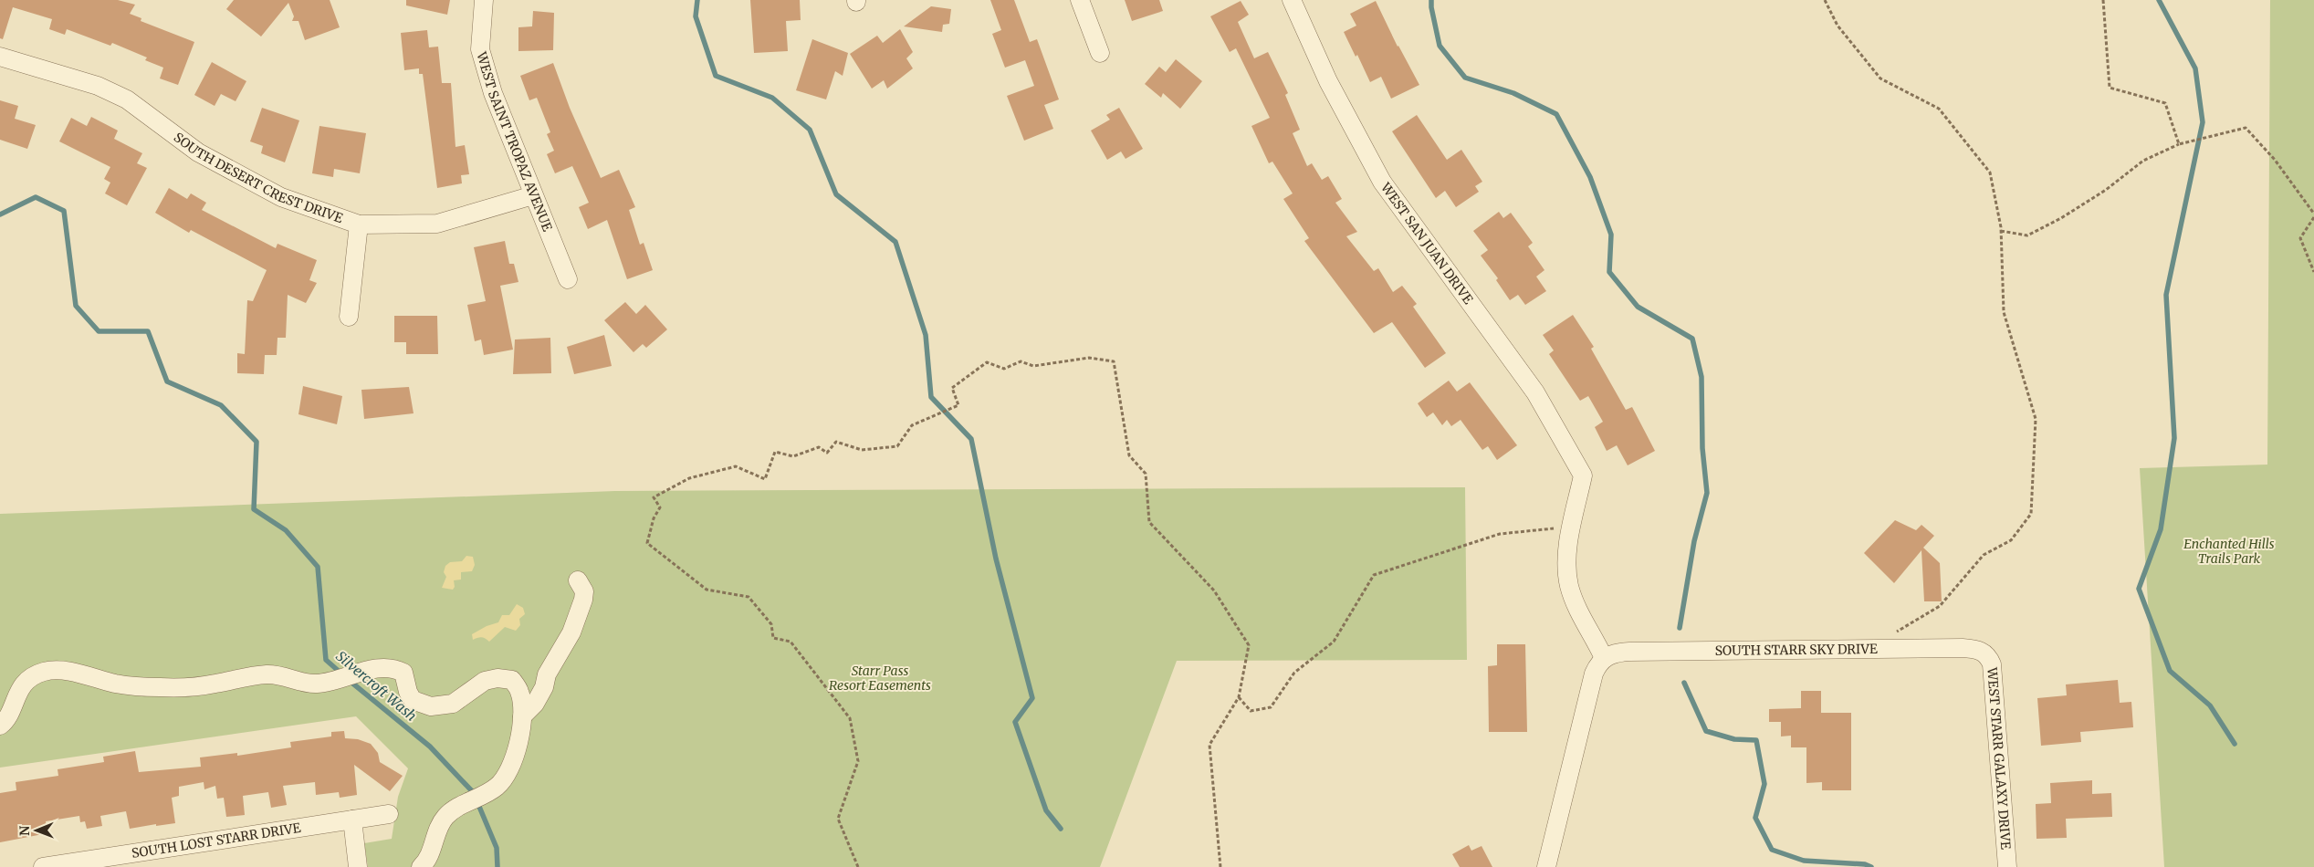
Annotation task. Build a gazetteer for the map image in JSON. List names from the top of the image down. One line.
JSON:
{"streets":{"street":["WEST SAINT TROPAZ AVENUE","SOUTH DESERT CREST DRIVE","WEST SAN JUAN DRIVE","SOUTH STARR SKY DRIVE","WEST STARR GALAXY DRIVE","SOUTH LOST STARR DRIVE"]},"crossings":[["WEST SAINT TROPAZ AVENUE","SOUTH DESERT CREST DRIVE"],["SOUTH STARR SKY DRIVE","WEST STARR GALAXY DRIVE"]],"water":["Silvercroft Wash"],"parks":["Enchanted Hills Trails Park","Starr Pass Resort Easements"],"north":"left"}
